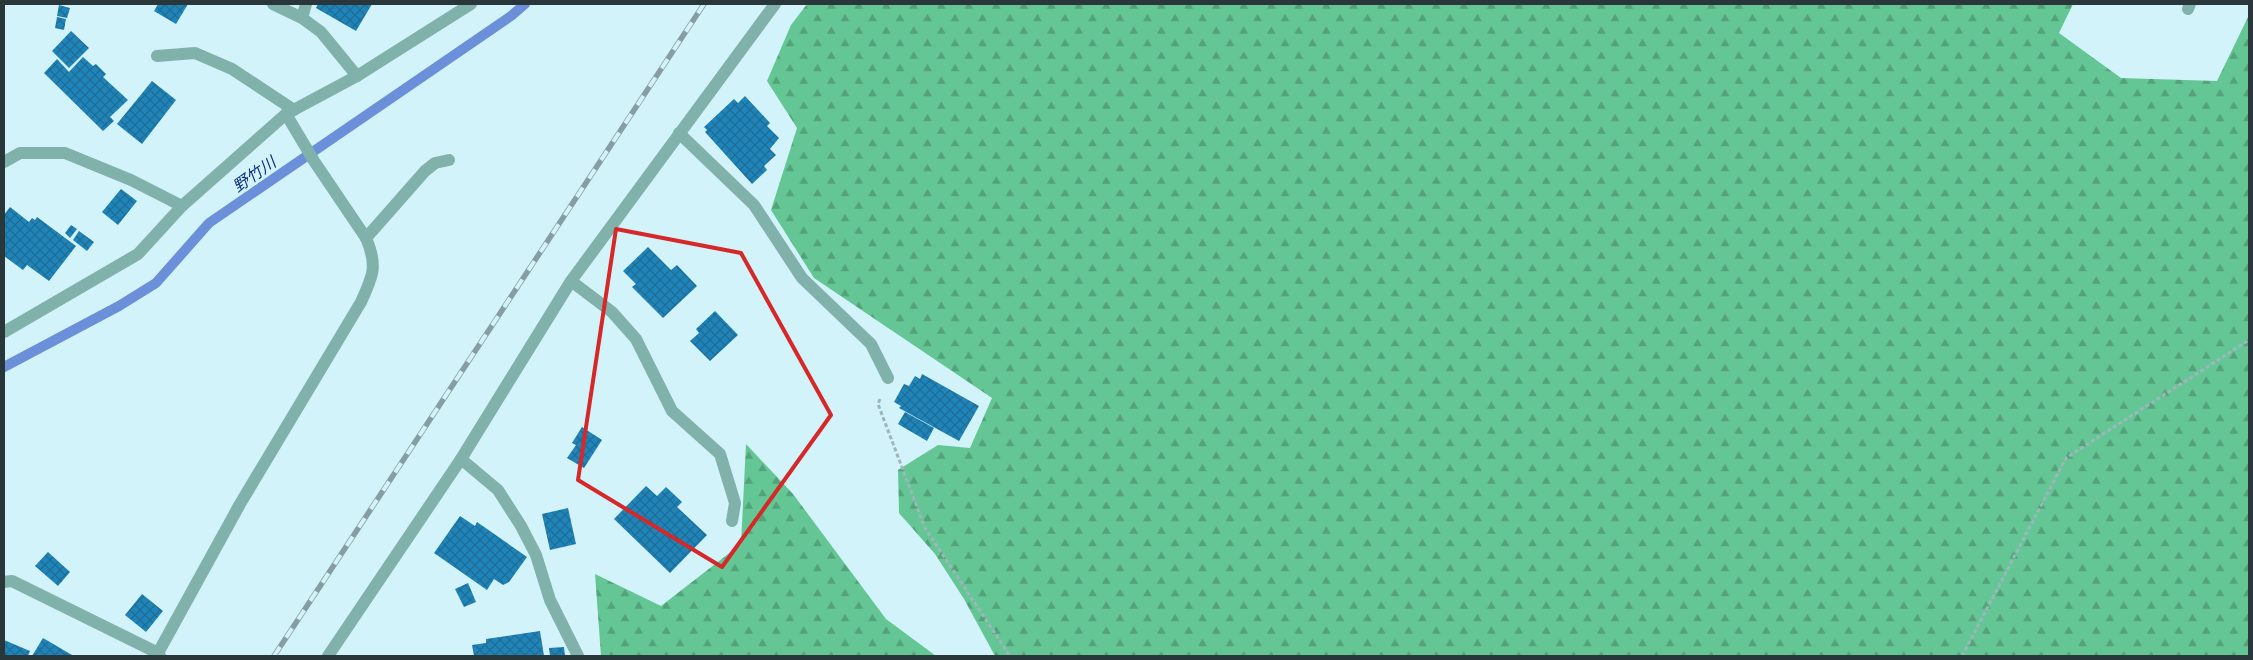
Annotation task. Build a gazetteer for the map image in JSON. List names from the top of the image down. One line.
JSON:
{"water":["野竹川"]}
